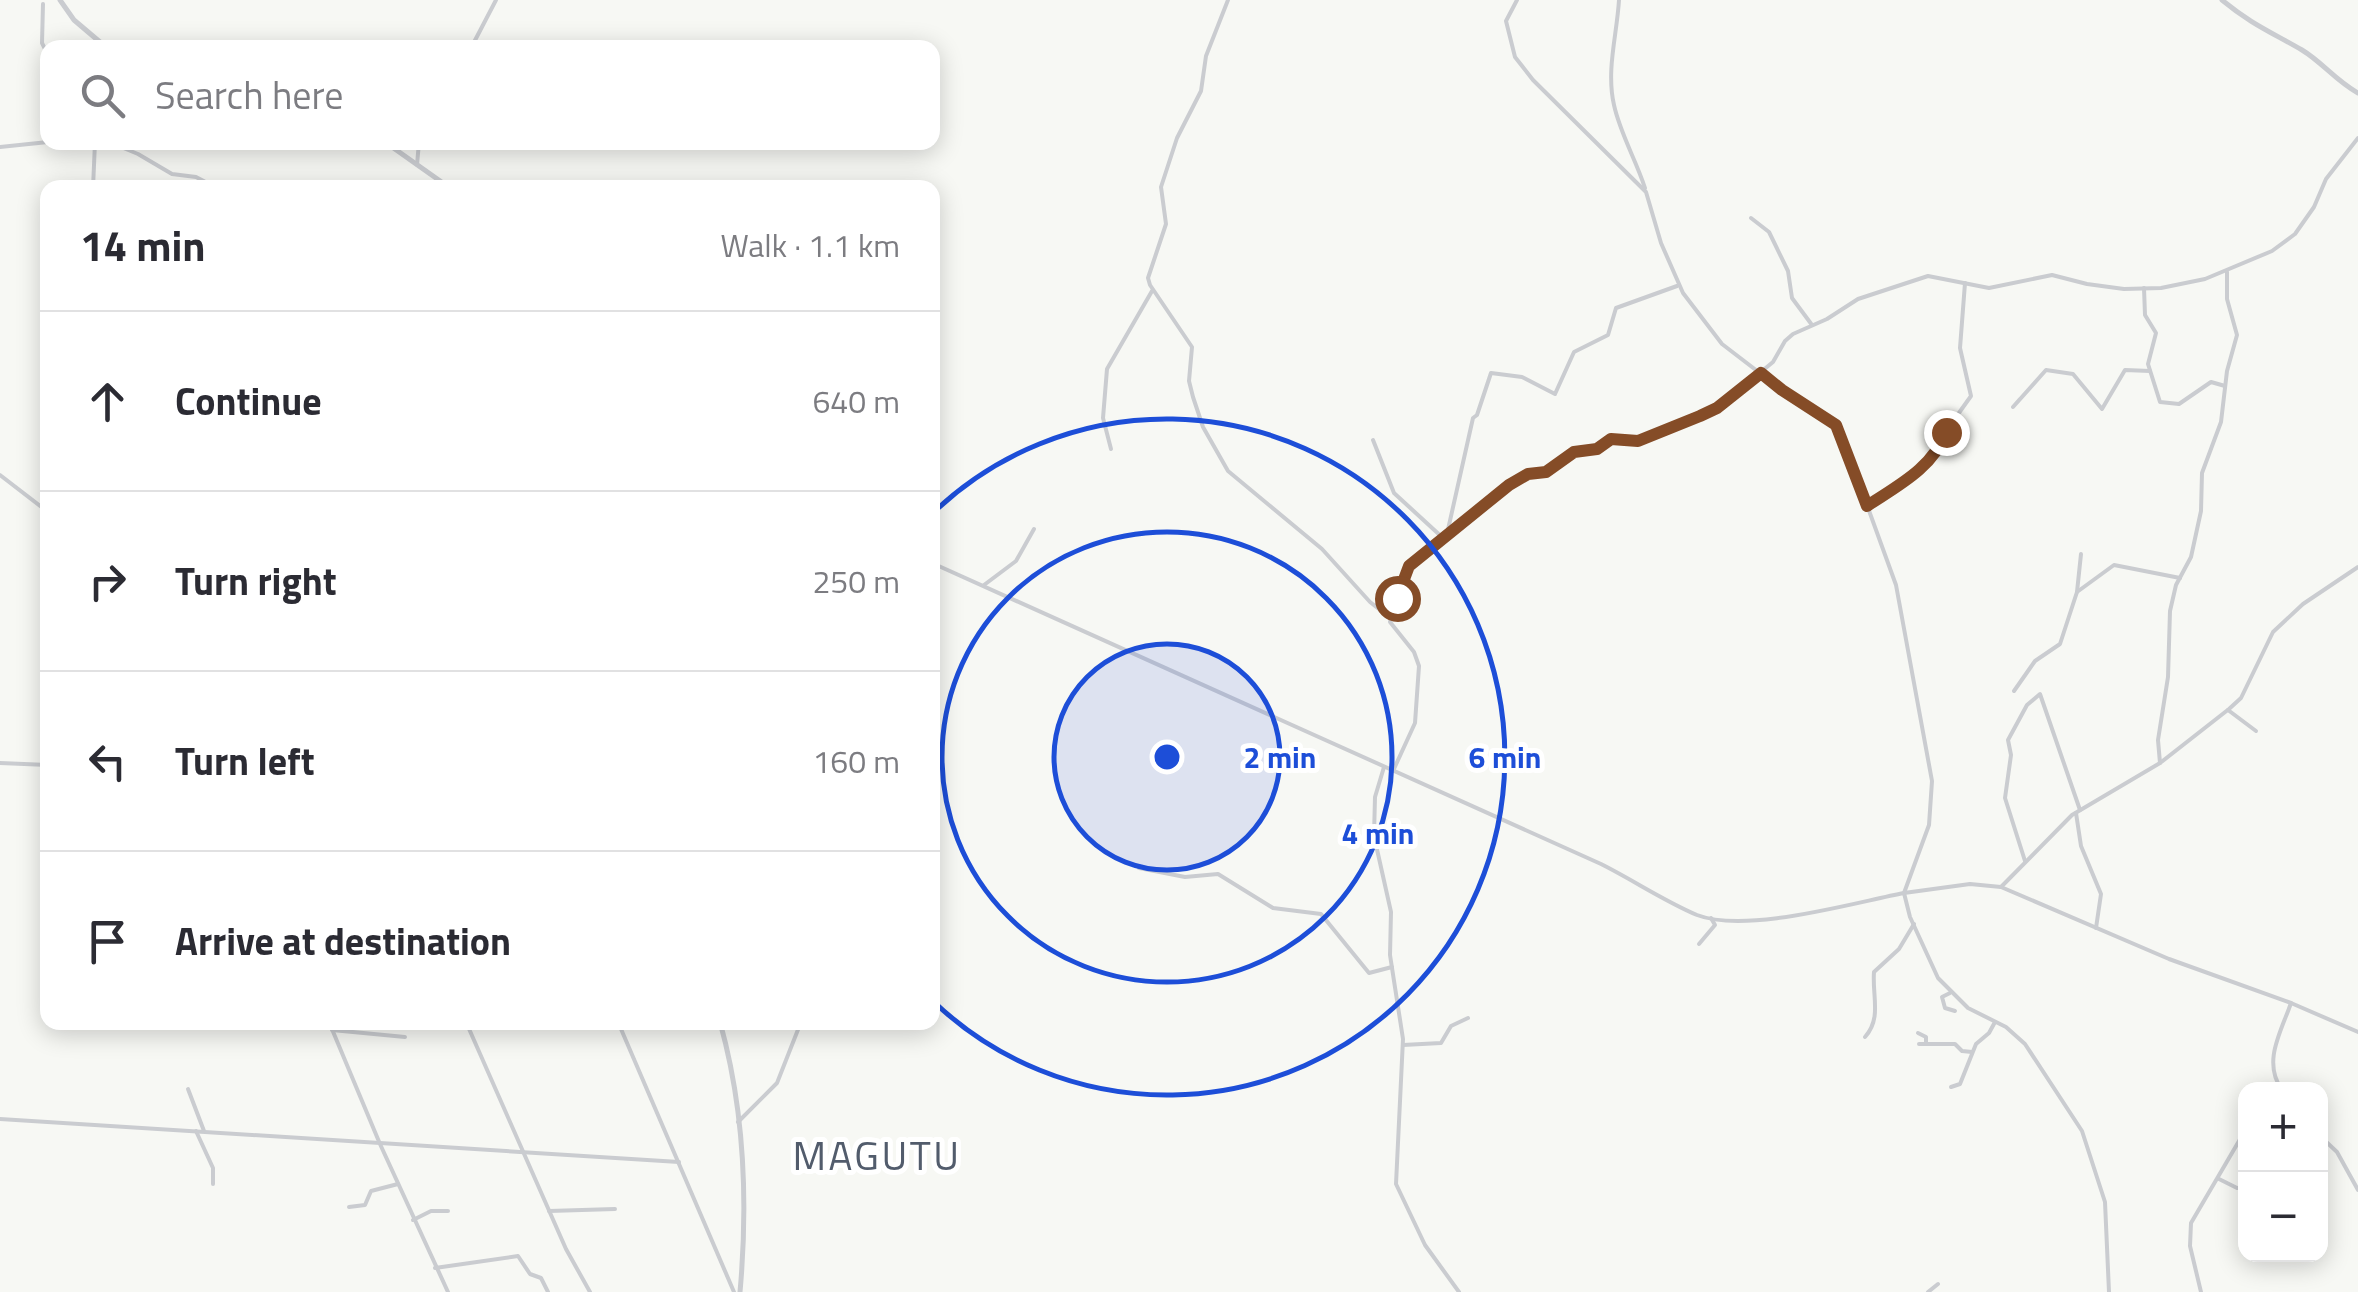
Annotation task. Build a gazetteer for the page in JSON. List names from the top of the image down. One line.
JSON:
{"districts":["MAGUTU"],"page":{"search":"Search here","heading":["14 min","Walk · 1.1 km"],"list":[["Continue","640 m"],["Turn right","250 m"],["Turn left","160 m"],"Arrive at destination"],"map_buttons":["+","−"]},"rings":["2 min","6 min","4 min"]}
